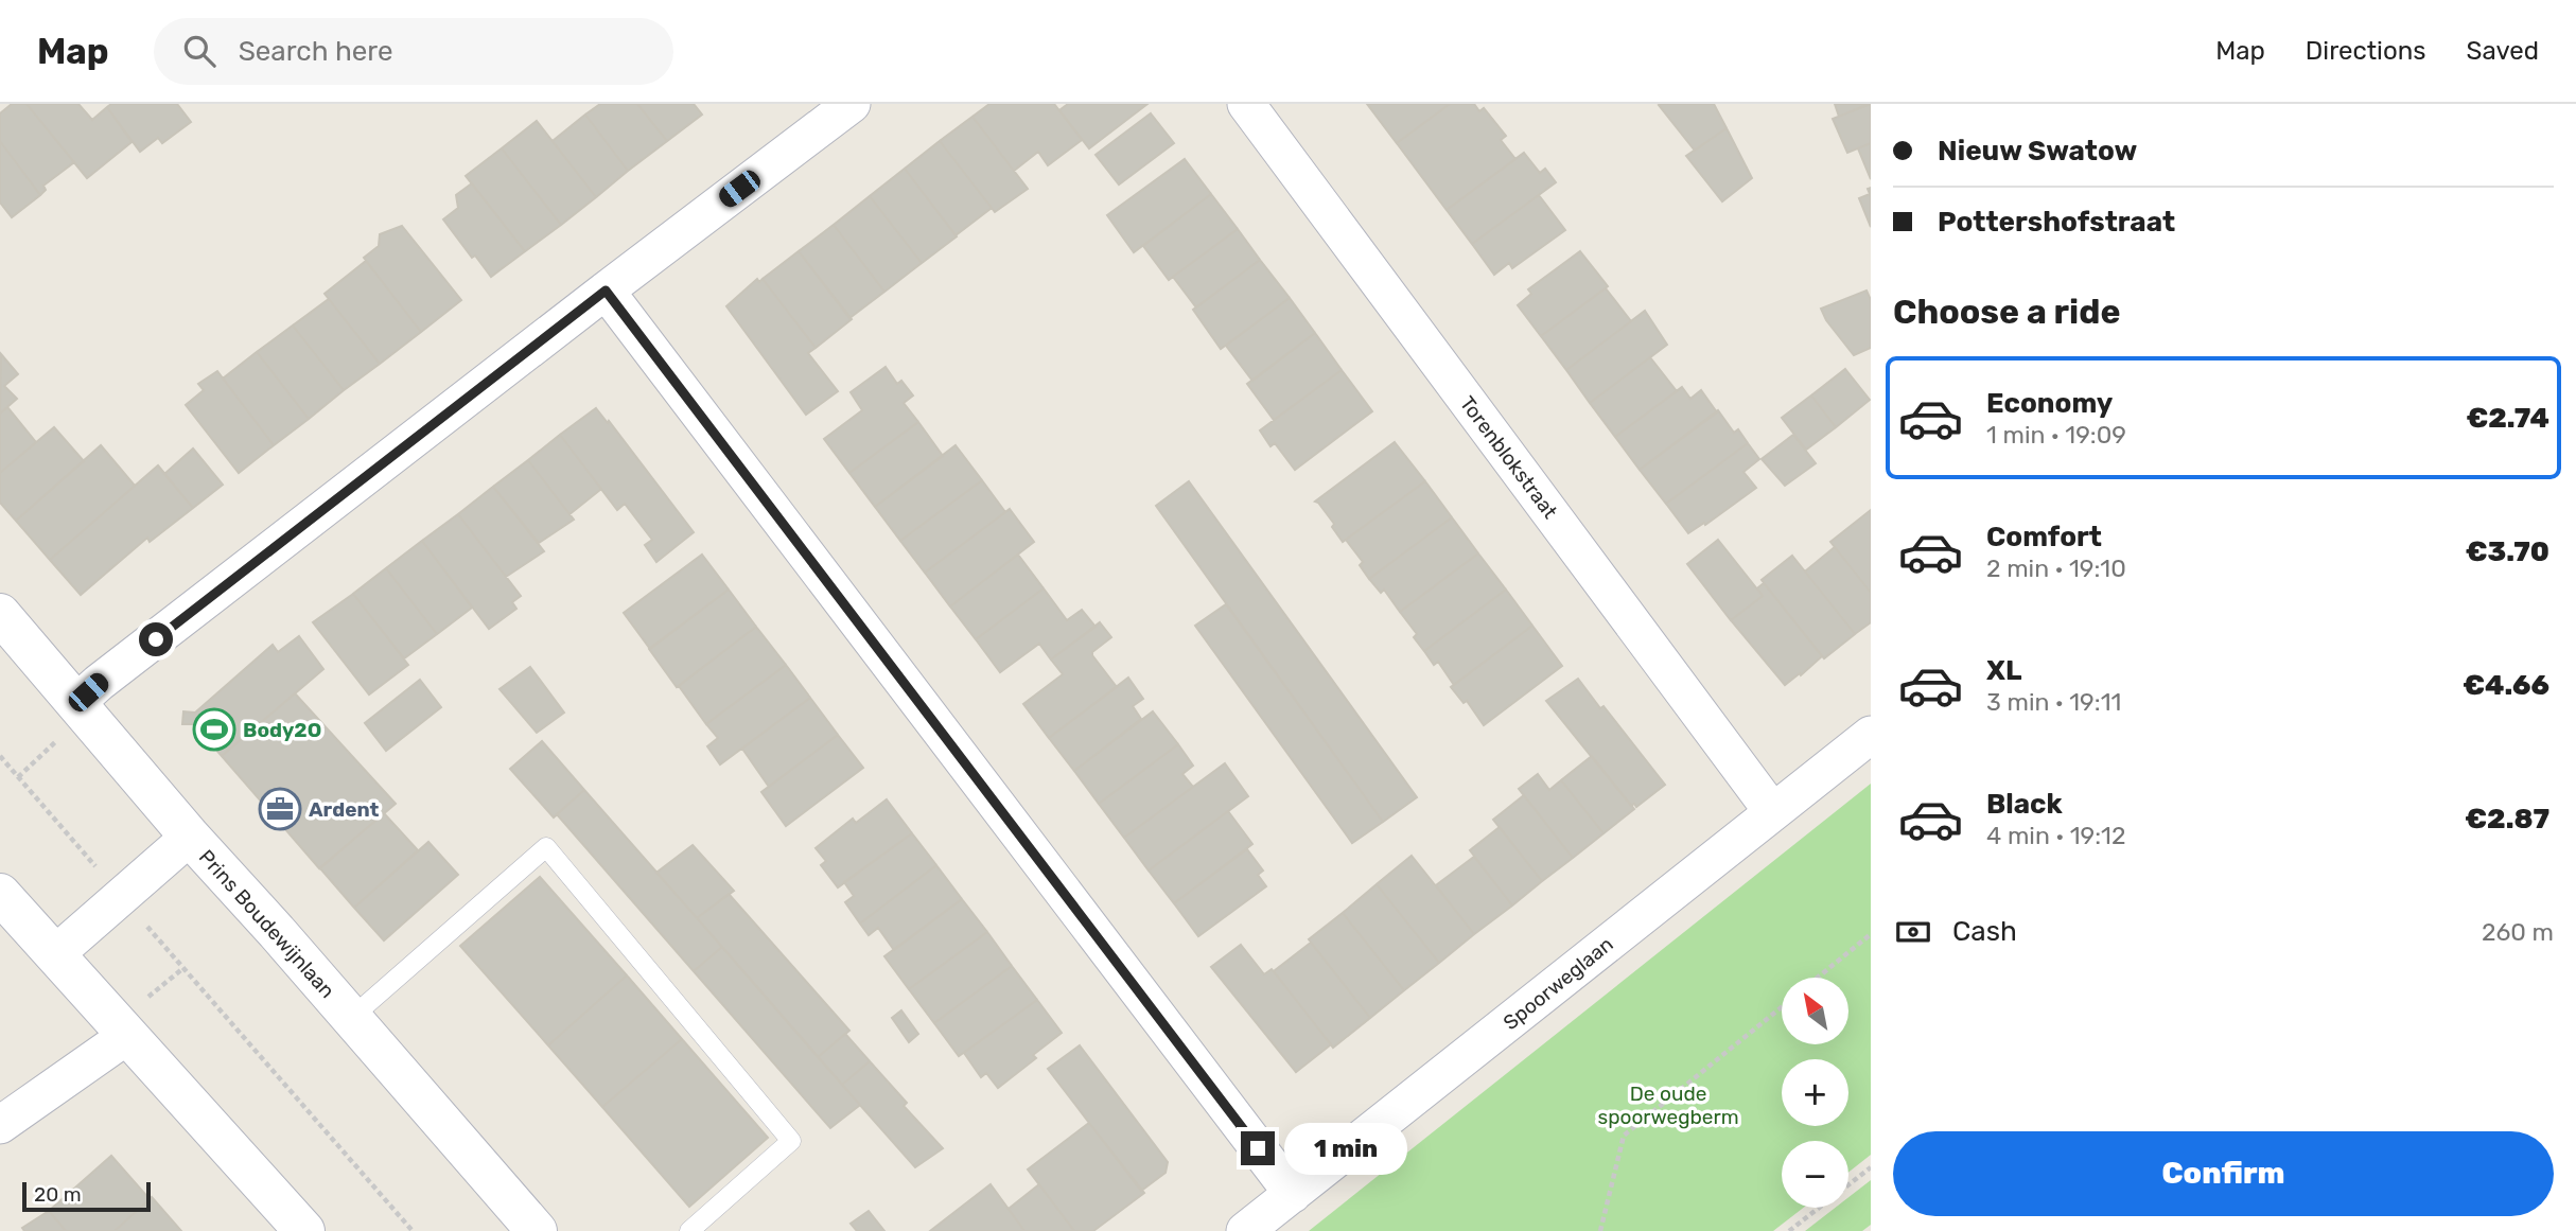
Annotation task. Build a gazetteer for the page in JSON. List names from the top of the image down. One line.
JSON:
{"streets":{"main road":["Prins Boudewijnlaan"],"street":["Torenblokstraat","Spoorweglaan"]},"crossings":[["Torenblokstraat","Spoorweglaan"]],"parks":["De oude spoorwegberm"],"places":{"sports":["Body2O"],"office":["Ardent"]},"scale_bar":"20 m","north":"top left","page":{"header":"Map","search":"Search here","nav":["Map","Directions","Saved"],"banner":["Nieuw Swatow","Pottershofstraat"],"heading":"Choose a ride","list":[{"name":"Economy","note":"1 min · 19:09","value":"€2.74"},{"name":"Comfort","note":"2 min · 19:10","value":"€3.70"},{"name":"XL","note":"3 min · 19:11","value":"€4.66"},{"name":"Black","note":"4 min · 19:12","value":"€2.87"}],"pay":["Cash","260 m"],"map_buttons":["+","−"],"buttons":"Confirm","bubble":"1 min","scale":"20 m"}}
